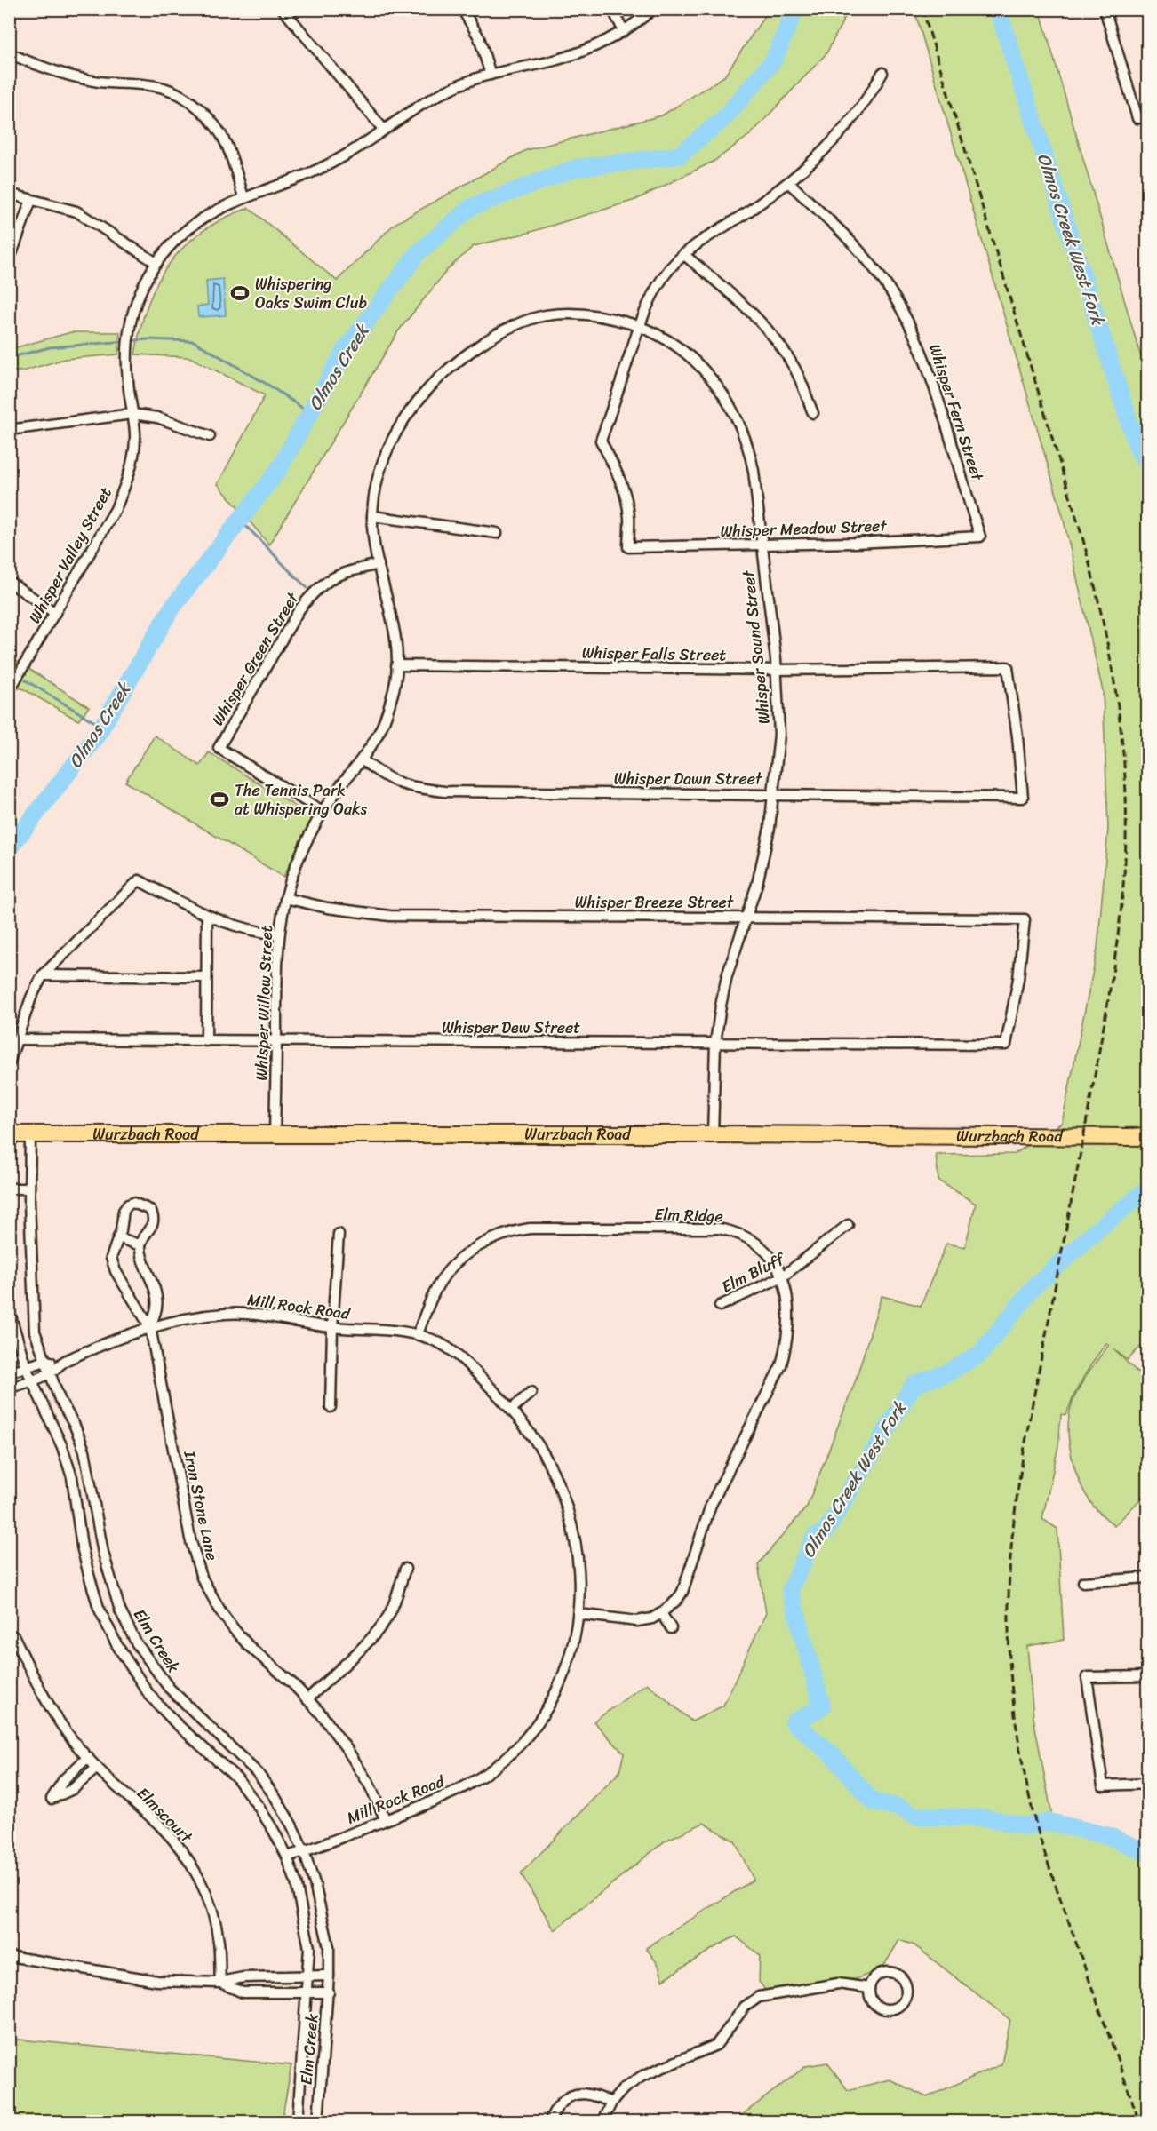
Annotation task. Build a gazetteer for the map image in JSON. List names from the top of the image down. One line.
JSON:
{"streets":{"main road":["Wurzbach Road"],"street":["Whisper Fern Street","Whisper Meadow Street","Whisper Valley Street","Whisper Sound Street","Whisper Falls Street","Whisper Green Street","Whisper Dawn Street","Whisper Breeze Street","Whisper Willow Street","Whisper Dew Street","Elm Ridge","Elm Bluff","Mill Rock Road","Iron Stone Lane","Elm Creek","Elmscourt"]},"crossings":[["Whisper Fern Street","Whisper Meadow Street"],["Whisper Meadow Street","Whisper Sound Street"],["Whisper Meadow Street","Whisper Willow Street"],["Whisper Sound Street","Whisper Falls Street"],["Whisper Sound Street","Whisper Dawn Street"],["Whisper Sound Street","Whisper Breeze Street"],["Whisper Sound Street","Whisper Willow Street"],["Whisper Sound Street","Whisper Dew Street"],["Whisper Sound Street","Wurzbach Road"],["Whisper Falls Street","Whisper Dawn Street"],["Whisper Falls Street","Whisper Willow Street"],["Whisper Green Street","Whisper Willow Street"],["Whisper Dawn Street","Whisper Willow Street"],["Whisper Breeze Street","Whisper Willow Street"],["Whisper Breeze Street","Whisper Dew Street"],["Whisper Willow Street","Whisper Dew Street"],["Whisper Willow Street","Wurzbach Road"],["Wurzbach Road","Elm Creek"],["Elm Ridge","Elm Bluff"],["Elm Ridge","Mill Rock Road"],["Mill Rock Road","Iron Stone Lane"],["Mill Rock Road","Elm Creek"]],"water":["Olmos Creek West Fork","Olmos Creek"],"places":{"sports":["Whispering Oaks Swim Club","The Tennis Park at Whispering Oaks"]}}
